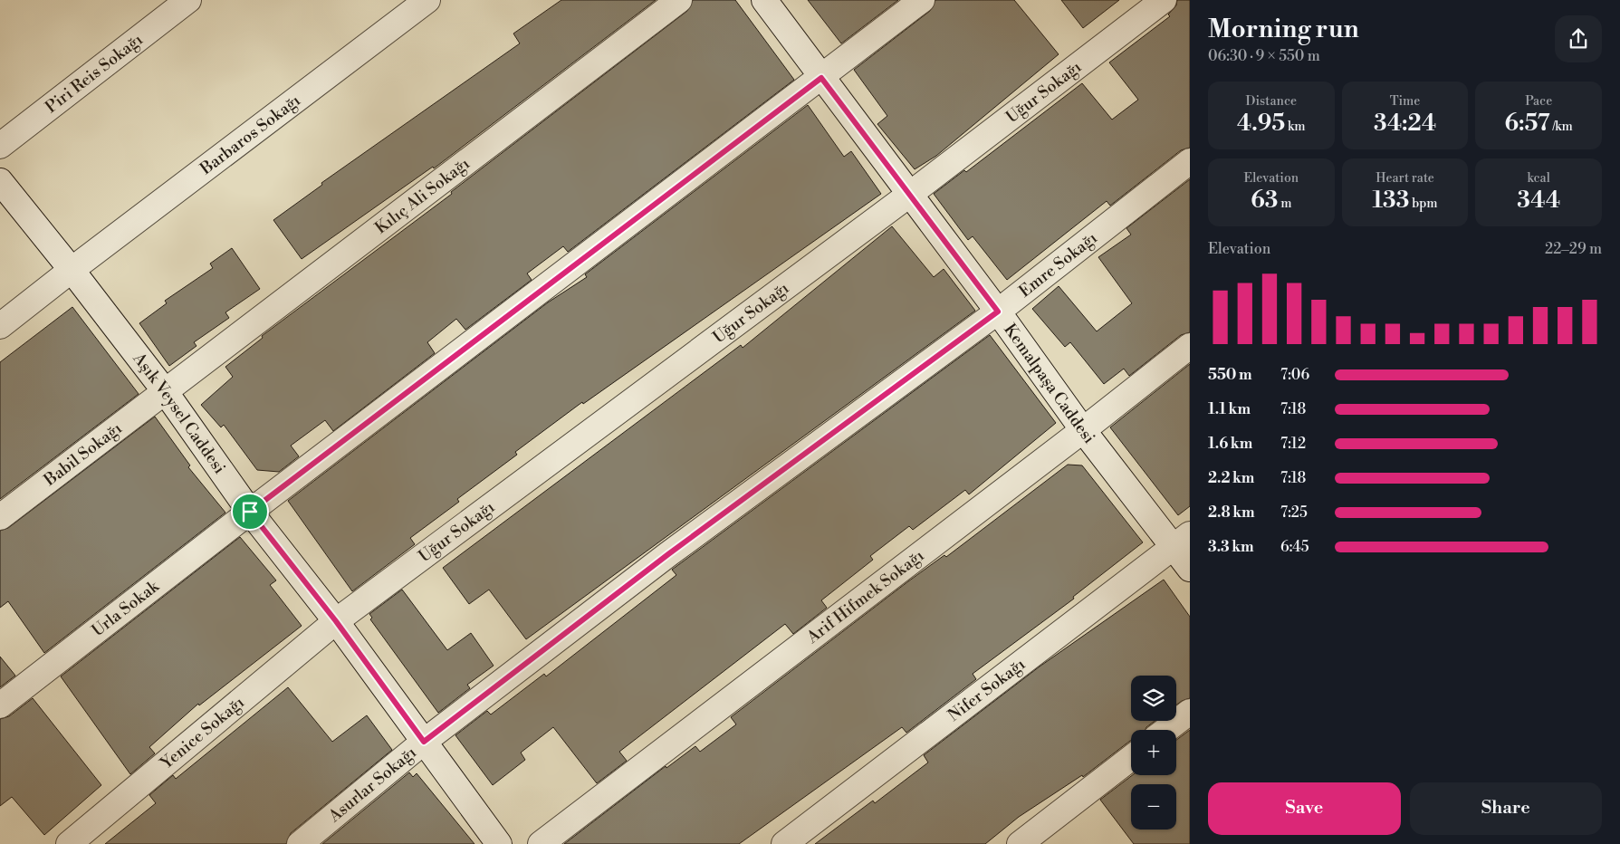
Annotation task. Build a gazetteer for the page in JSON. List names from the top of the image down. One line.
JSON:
{"streets":{"street":["Piri Reis Sokağı","Uğur Sokağı","Barbaros Sokağı","Kılıç Ali Sokağı","Emre Sokağı","Kemalpaşa Caddesi","Aşık Veysel Caddesi","Babil Sokağı","Arif Hifmek Sokağı","Urla Sokak","Nifer Sokağı","Yenice Sokağı","Asurlar Sokağı"]},"crossings":[["Uğur Sokağı","Kemalpaşa Caddesi"],["Uğur Sokağı","Aşık Veysel Caddesi"],["Uğur Sokağı","Yenice Sokağı"],["Barbaros Sokağı","Aşık Veysel Caddesi"],["Kılıç Ali Sokağı","Aşık Veysel Caddesi"],["Kılıç Ali Sokağı","Babil Sokağı"],["Emre Sokağı","Kemalpaşa Caddesi"],["Emre Sokağı","Aşık Veysel Caddesi"],["Emre Sokağı","Asurlar Sokağı"],["Kemalpaşa Caddesi","Arif Hifmek Sokağı"],["Kemalpaşa Caddesi","Urla Sokak"],["Kemalpaşa Caddesi","Nifer Sokağı"],["Aşık Veysel Caddesi","Babil Sokağı"],["Aşık Veysel Caddesi","Urla Sokak"],["Aşık Veysel Caddesi","Yenice Sokağı"],["Aşık Veysel Caddesi","Asurlar Sokağı"]],"page":{"heading":["Morning run","06:30 · 9 × 550 m"],"stats":[["Distance","4.95 km"],["Time","34:24"],["Pace","6:57 /km"],["Elevation","63 m"],["Heart rate","133 bpm"],["kcal","344"]],"chart":["Elevation","22–29 m"],"list":[{"name":"550 m","note":"7:06"},{"name":"1.1 km","note":"7:18"},{"name":"1.6 km","note":"7:12"},{"name":"2.2 km","note":"7:18"},{"name":"2.8 km","note":"7:25"},{"name":"3.3 km","note":"6:45"}],"map_buttons":["+","−"],"buttons":["Save","Share"]}}
